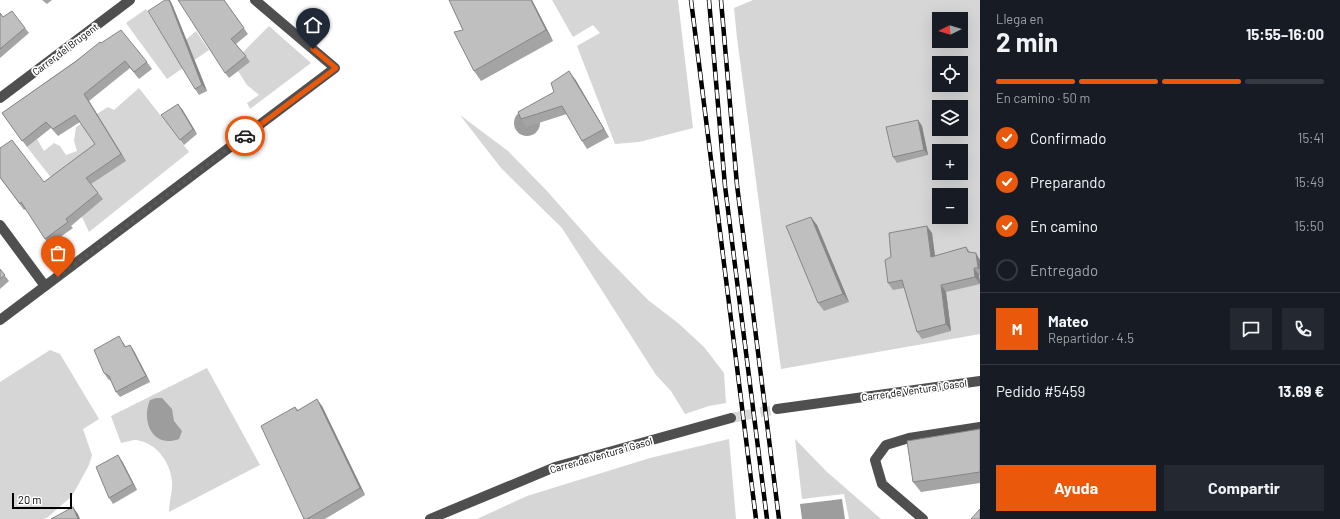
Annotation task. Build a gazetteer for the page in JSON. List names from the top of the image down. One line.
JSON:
{"streets":{"street":["Carrer del Brugent","Carrer de Ventura i Gasol"]},"scale_bar":"20 m","north":"left","page":{"heading":["2 min","Llega en","15:55–16:00"],"panel":["Mateo","Repartidor · 4.5","Pedido #5459","13.69 €"],"map_buttons":["+","−"],"bar":"En camino · 50 m","list":[["Confirmado","15:41"],["Preparando","15:49"],["En camino","15:50"],"Entregado"],"round":"M","buttons":["Ayuda","Compartir"],"scale":"20 m"}}
